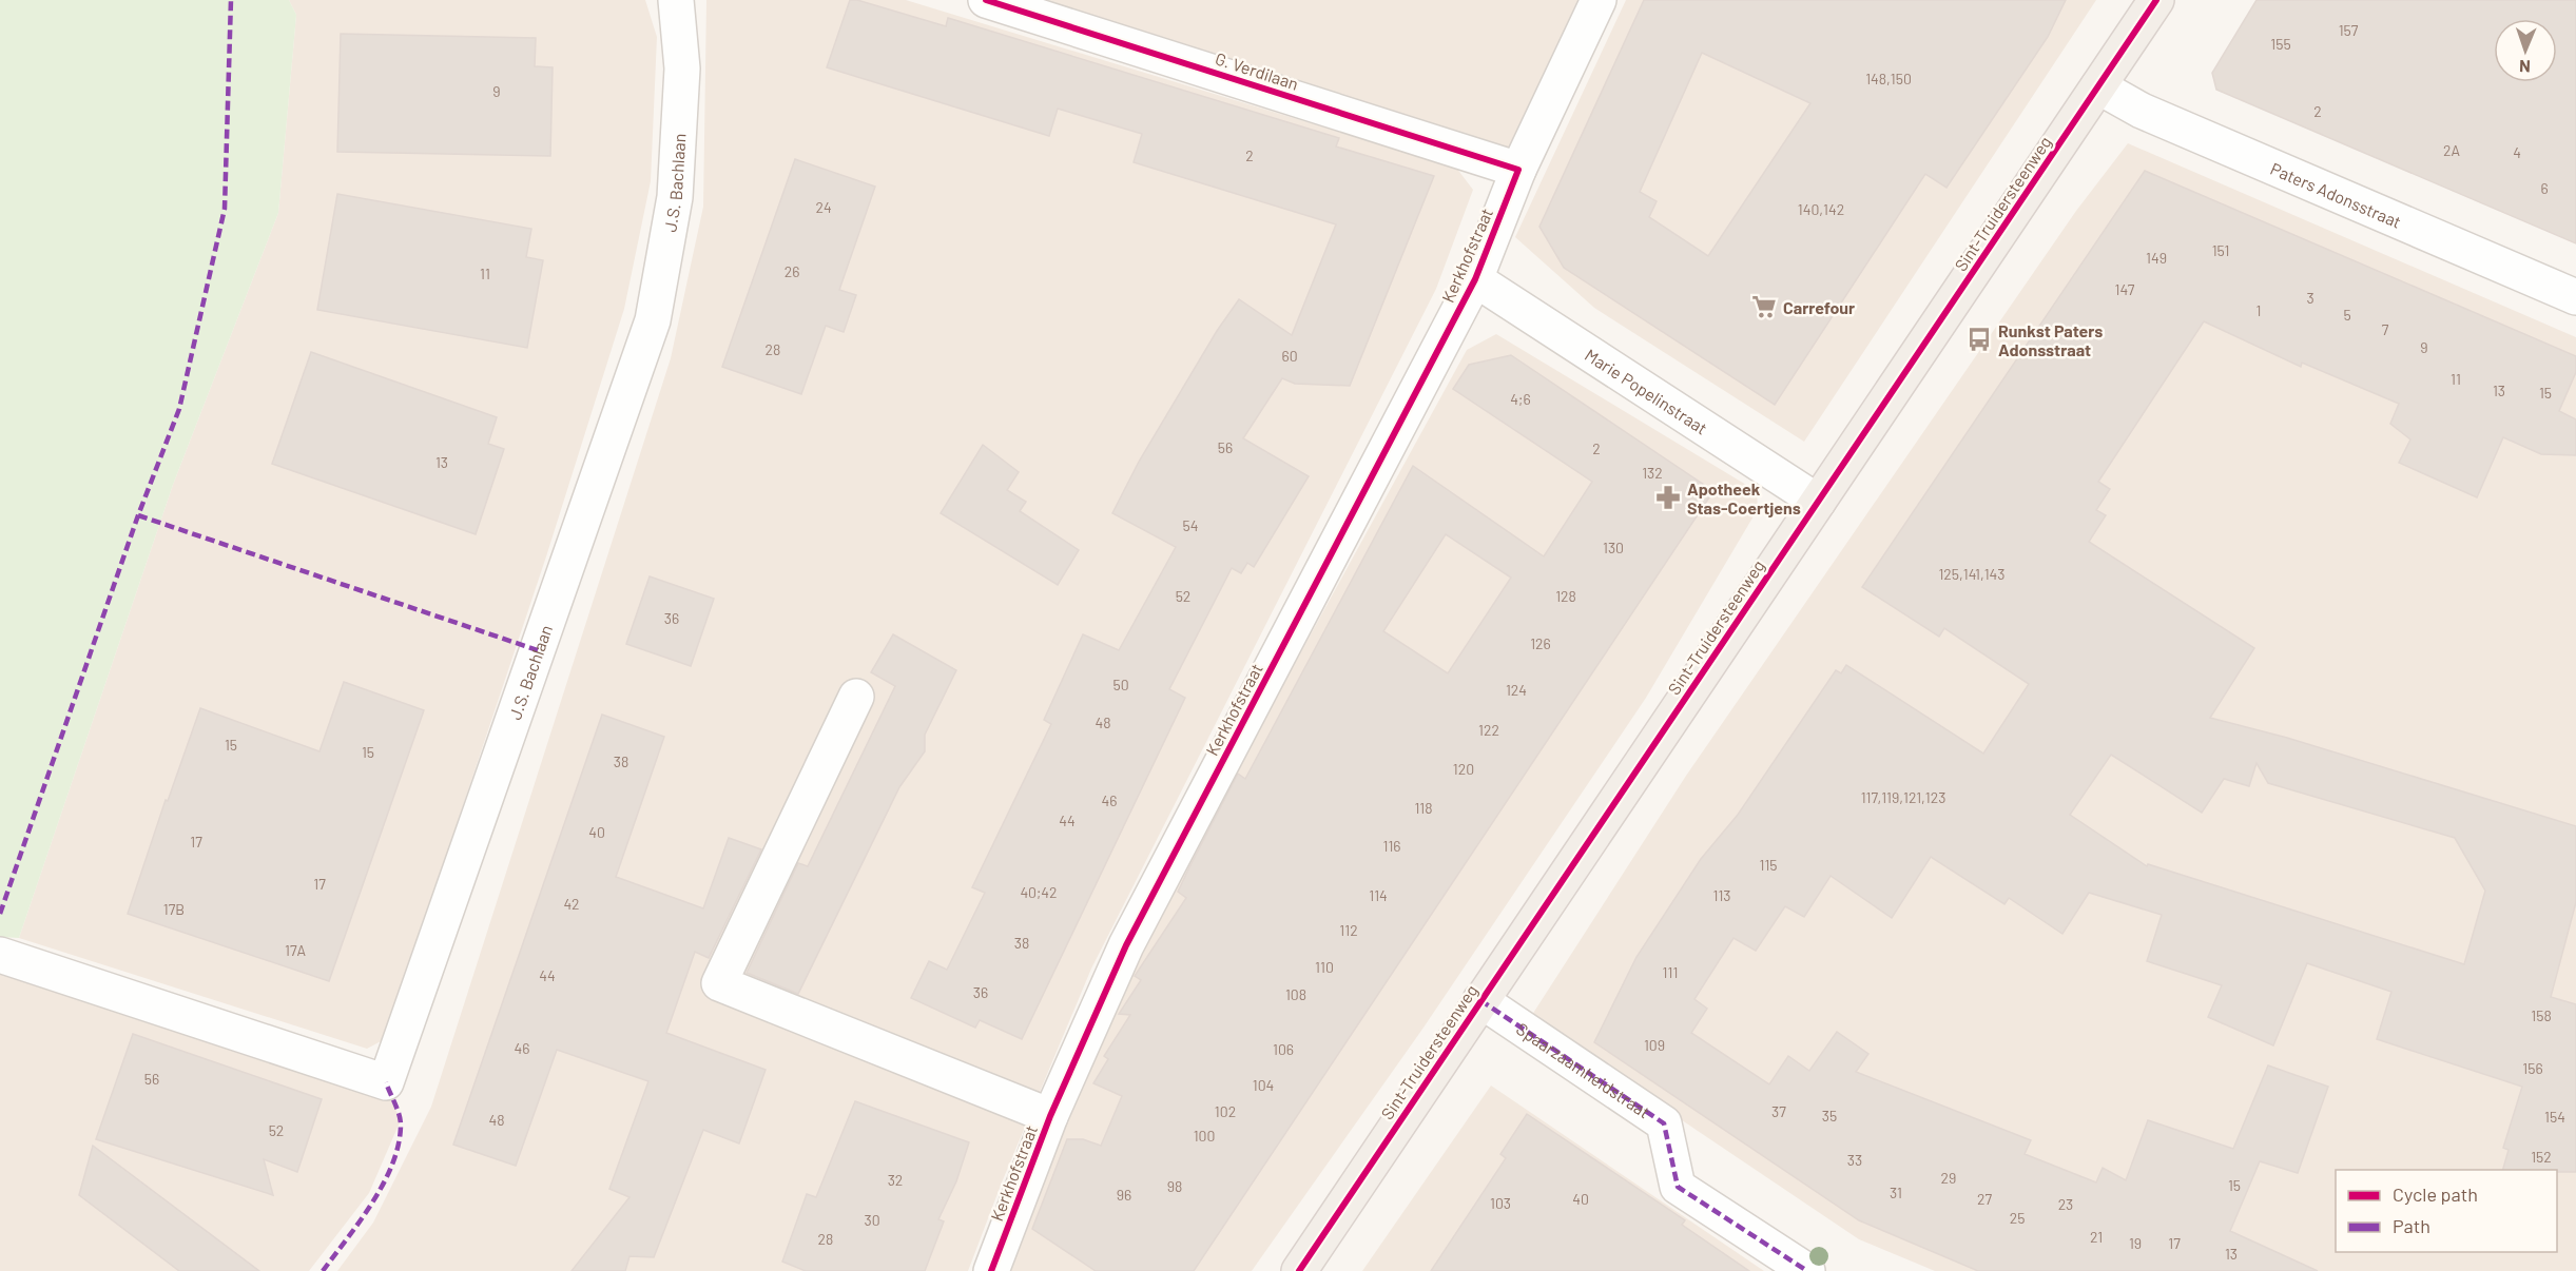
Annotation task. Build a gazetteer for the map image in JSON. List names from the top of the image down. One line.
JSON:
{"streets":{"main road":["Sint-Truidersteenweg"],"street":["G. Verdilaan","J.S. Bachlaan","Paters Adonsstraat","Kerkhofstraat","Marie Popelinstraat","Spaarzaamheidstraat"]},"crossings":[["G. Verdilaan","Kerkhofstraat"],["Paters Adonsstraat","Sint-Truidersteenweg"],["Sint-Truidersteenweg","Marie Popelinstraat"],["Sint-Truidersteenweg","Spaarzaamheidstraat"],["Kerkhofstraat","Marie Popelinstraat"]],"places":{"supermarket":["Carrefour"],"bus stop":["Runkst Paters Adonsstraat"],"pharmacy":["Apotheek Stas-Coertjens"]},"house_numbers":["157","155","148,150","9","2","2A","4","2","6","24","140,142","151","149","26","11","147","3","1","5","7","9","28","60","11","13","15","4;6","56","2","13","132","54","130","125,141,143","52","128","36","126","50","124","48","122","15","15","38","120","117,119,121,123","46","118","44","40","17","116","115","17","40;42","114","113","42","17B","112","38","17A","110","111","44","36","108","158","109","46","106","156","56","104","102","37","35","154","48","52","100","152","33","29","32","15","98","31","96","40","27","103","23","25","30","21","28","19","17","13"],"legend":["Cycle path","Path"],"north":"bottom"}
